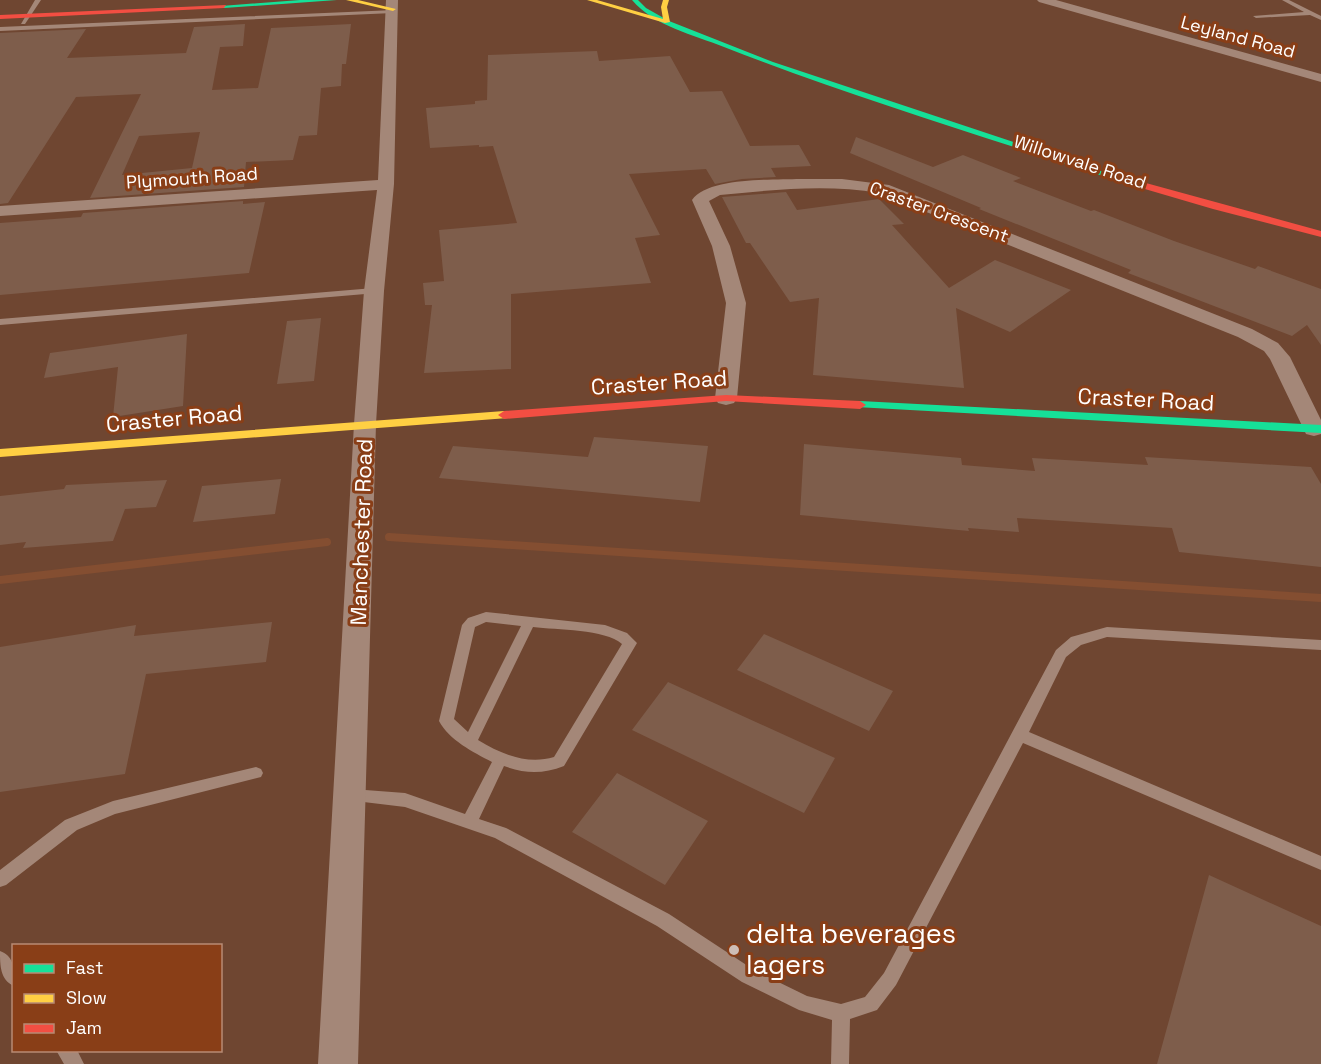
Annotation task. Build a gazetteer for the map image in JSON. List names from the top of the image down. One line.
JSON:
{"streets":{"main road":["Willowvale Road","Craster Road"],"street":["Leyland Road","Plymouth Road","Craster Crescent","Manchester Road"]},"crossings":[["Plymouth Road","Manchester Road"],["Craster Crescent","Craster Road"],["Craster Road","Manchester Road"]],"places":["delta beverages lagers"],"legend":["Fast","Slow","Jam"]}
